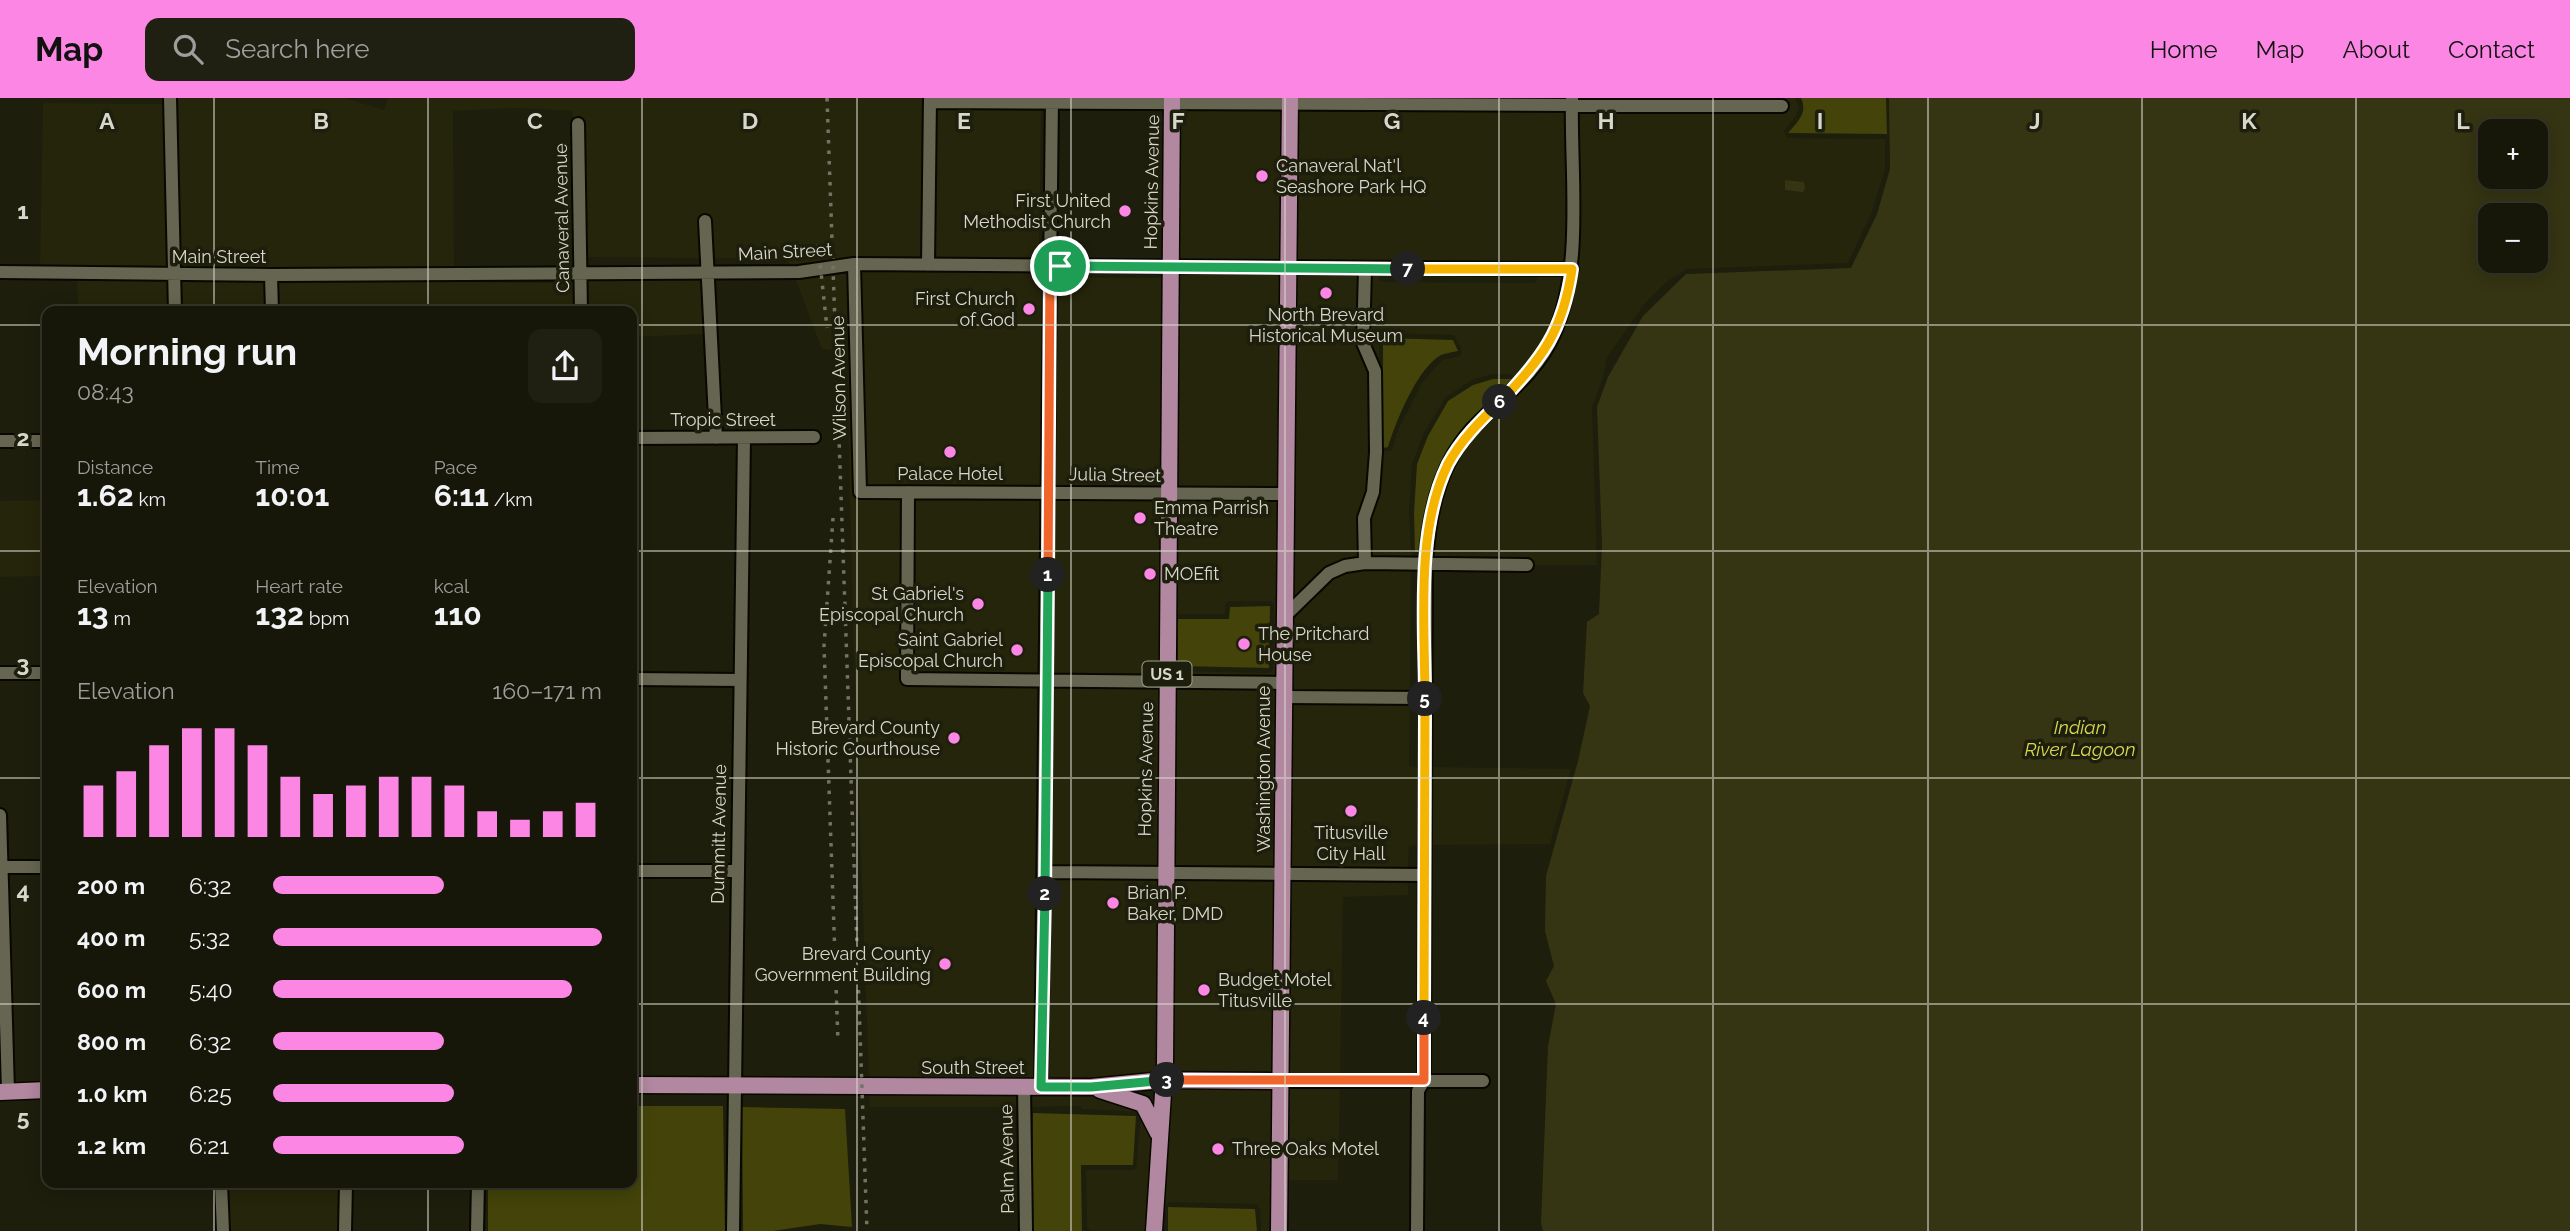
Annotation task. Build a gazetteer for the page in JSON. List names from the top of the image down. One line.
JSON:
{"streets":{"main road":["Hopkins Avenue","US 1","Washington Avenue","South Street"],"street":["Canaveral Avenue","Main Street","Wilson Avenue","Tropic Street","Julia Street","Dummitt Avenue","Palm Avenue"]},"crossings":[["Hopkins Avenue","Main Street"],["Hopkins Avenue","Julia Street"],["Hopkins Avenue","South Street"],["Canaveral Avenue","Main Street"],["Main Street","Wilson Avenue"],["Main Street","Washington Avenue"],["Wilson Avenue","Julia Street"],["Tropic Street","Dummitt Avenue"],["Julia Street","Washington Avenue"],["Washington Avenue","South Street"],["Dummitt Avenue","South Street"],["South Street","Palm Avenue"]],"water":["Indian River Lagoon"],"places":["Canaveral Nat'l Seashore Park HQ","First United Methodist Church","North Brevard Historical Museum","First Church of God","Palace Hotel","Emma Parrish Theatre","MOEfit","St Gabriel's Episcopal Church","The Pritchard House","Saint Gabriel Episcopal Church","Brevard County Historic Courthouse","Titusville City Hall","Brian P. Baker, DMD","Brevard County Government Building","Budget Motel Titusville","Three Oaks Motel"],"page":{"header":"Map","search":"Search here","nav":["Home","Map","About","Contact"],"map_buttons":["+","−"],"pins":["7","6","1","5","2","4","3"],"heading":["Morning run","08:43"],"stats":[["Distance","1.62 km"],["Time","10:01"],["Pace","6:11 /km"],["Elevation","13 m"],["Heart rate","132 bpm"],["kcal","110"]],"chart":["Elevation","160–171 m"],"list":[{"name":"200 m","note":"6:32"},{"name":"400 m","note":"5:32"},{"name":"600 m","note":"5:40"},{"name":"800 m","note":"6:32"},{"name":"1.0 km","note":"6:25"},{"name":"1.2 km","note":"6:21"}]},"grid":{"columns":["A","B","C","D","E","F","G","H","I","J","K","L"],"rows":["1","2","3","4","5"]}}
